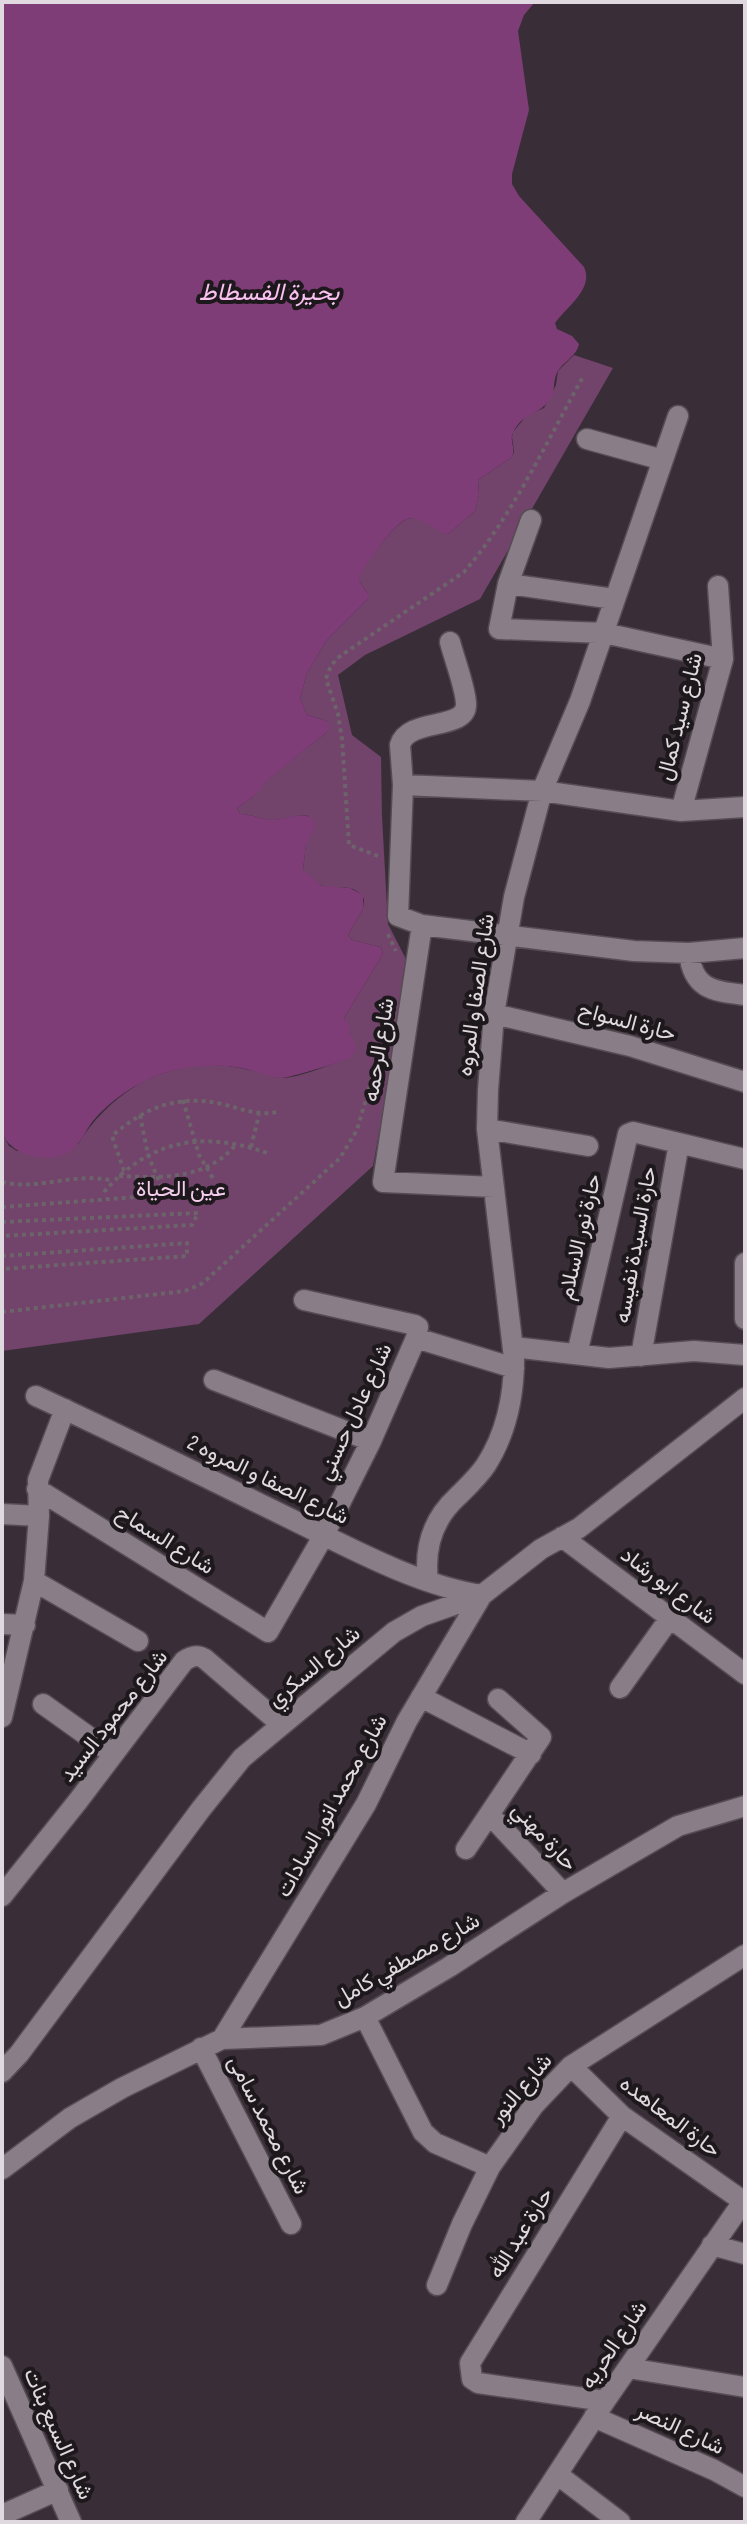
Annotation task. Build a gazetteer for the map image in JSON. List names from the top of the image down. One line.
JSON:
{"streets":{"street":["شارع سيد كمال","شارع الصفا و المروه","حارة السواح","شارع الرحمه","حارة نور الاسلام","حارة السيدة نفيسه","شارع عادل حسني","شارع الصفا و المروه 2","شارع السماح","شارع ابو رشاد","شارع السكري","شارع محمود السيد","شارع محمد انور السادات","حارة مهني","شارع مصطفي كامل","شارع النور","حارة المعاهده","شارع محمد سامى","حارة عبد الله","شارع الحريه","شارع النصر","شارع السبع بنات"]},"crossings":[["شارع الصفا و المروه","حارة السواح"],["شارع الصفا و المروه","شارع الرحمه"],["شارع الصفا و المروه","شارع الصفا و المروه 2"],["حارة نور الاسلام","حارة السيدة نفيسه"],["شارع عادل حسني","شارع الصفا و المروه 2"],["شارع عادل حسني","شارع السماح"],["شارع الصفا و المروه 2","شارع السكري"],["شارع الصفا و المروه 2","شارع محمد انور السادات"],["شارع ابو رشاد","شارع السكري"],["شارع السكري","شارع محمود السيد"],["شارع السكري","شارع محمد انور السادات"],["شارع محمد انور السادات","شارع مصطفي كامل"],["حارة مهني","شارع مصطفي كامل"],["شارع مصطفي كامل","شارع محمد سامى"],["شارع النور","حارة المعاهده"],["حارة المعاهده","حارة عبد الله"],["حارة المعاهده","شارع الحريه"],["حارة عبد الله","شارع النصر"],["شارع الحريه","شارع النصر"]],"water":["بحيرة الفسطاط"],"parks":["عين الحياة"]}
